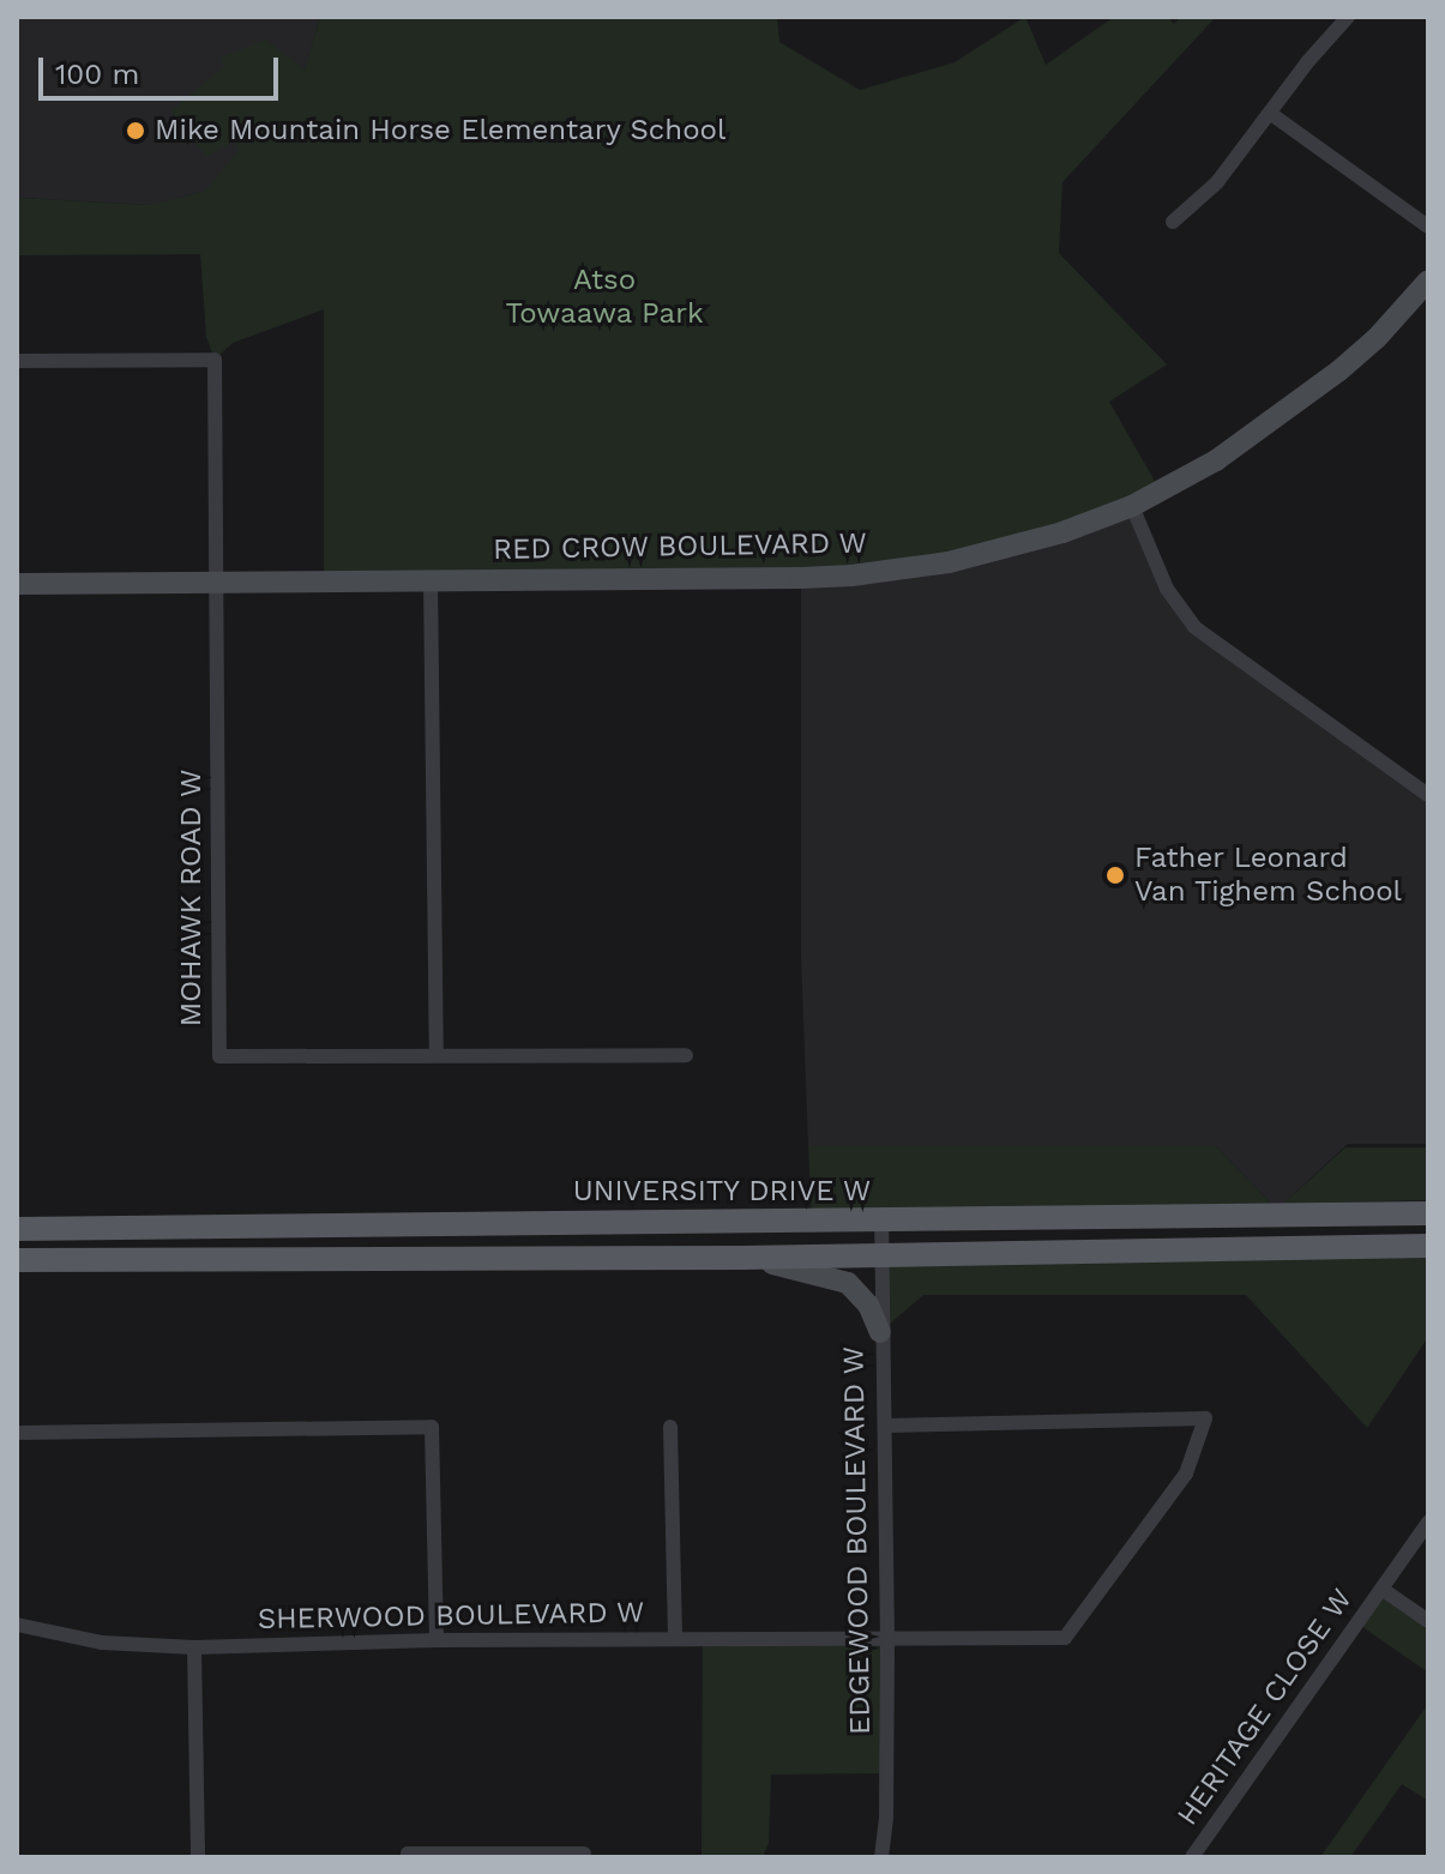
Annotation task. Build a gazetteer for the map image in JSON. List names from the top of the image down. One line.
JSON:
{"streets":{"main road":["UNIVERSITY DRIVE W"],"street":["RED CROW BOULEVARD W","MOHAWK ROAD W","EDGEWOOD BOULEVARD W","SHERWOOD BOULEVARD W","HERITAGE CLOSE W"]},"crossings":[["RED CROW BOULEVARD W","MOHAWK ROAD W"],["UNIVERSITY DRIVE W","EDGEWOOD BOULEVARD W"],["EDGEWOOD BOULEVARD W","SHERWOOD BOULEVARD W"]],"parks":["Atso Towaawa Park"],"places":["Mike Mountain Horse Elementary School","Father Leonard Van Tighem School"],"scale_bar":"100 m"}
